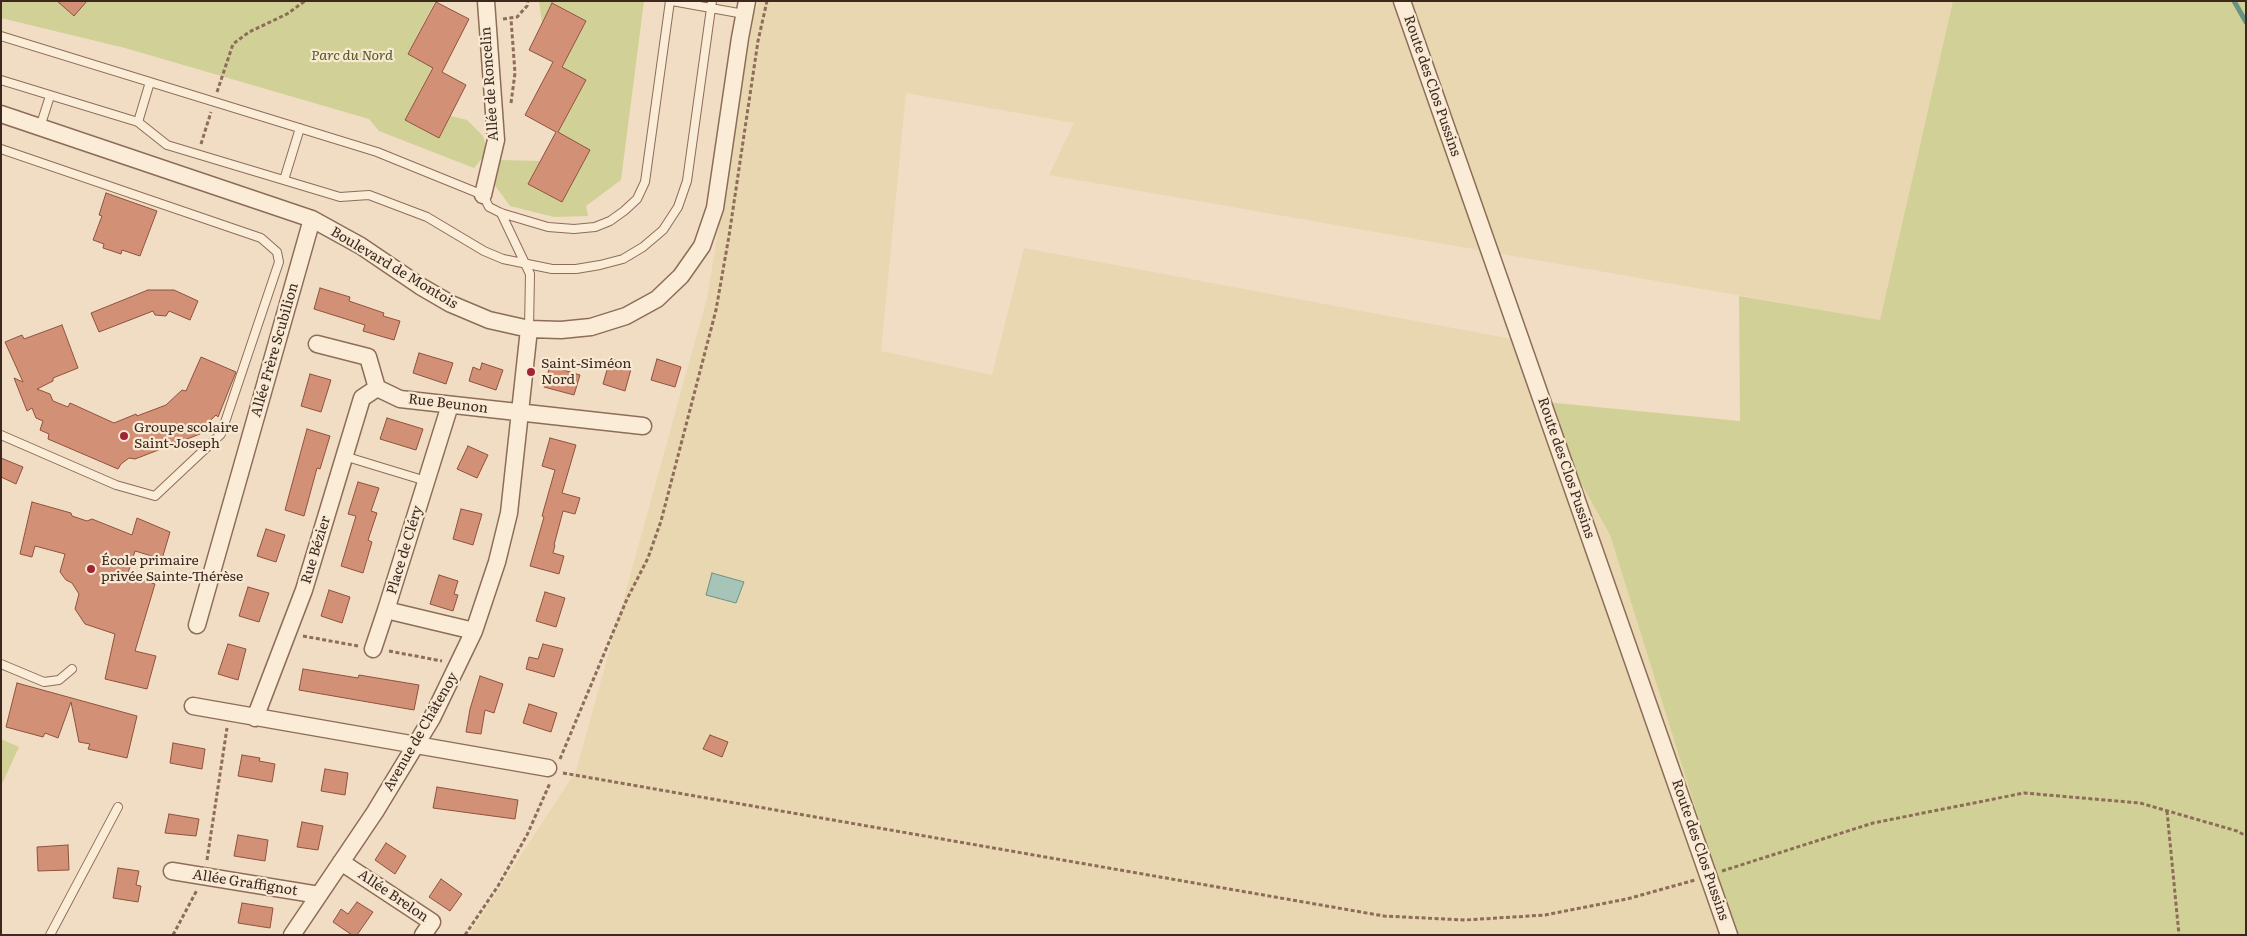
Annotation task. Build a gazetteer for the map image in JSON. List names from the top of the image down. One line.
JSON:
{"streets":{"street":["Allée de Roncelin","Route des Clos Pussins","Boulevard de Montois","Allée Frère Scubilion","Rue Beunon","Rue Bézier","Place de Cléry","Avenue de Châtenoy","Allée Graffignot","Allée Brelon"]},"crossings":[["Boulevard de Montois","Allée Frère Scubilion"],["Boulevard de Montois","Avenue de Châtenoy"],["Rue Beunon","Rue Bézier"],["Rue Beunon","Place de Cléry"],["Rue Beunon","Avenue de Châtenoy"],["Place de Cléry","Avenue de Châtenoy"],["Avenue de Châtenoy","Allée Graffignot"],["Avenue de Châtenoy","Allée Brelon"]],"parks":["Parc du Nord"],"places":["Saint-Siméon Nord","Groupe scolaire Saint-Joseph","École primaire privée Sainte-Thérèse"]}
